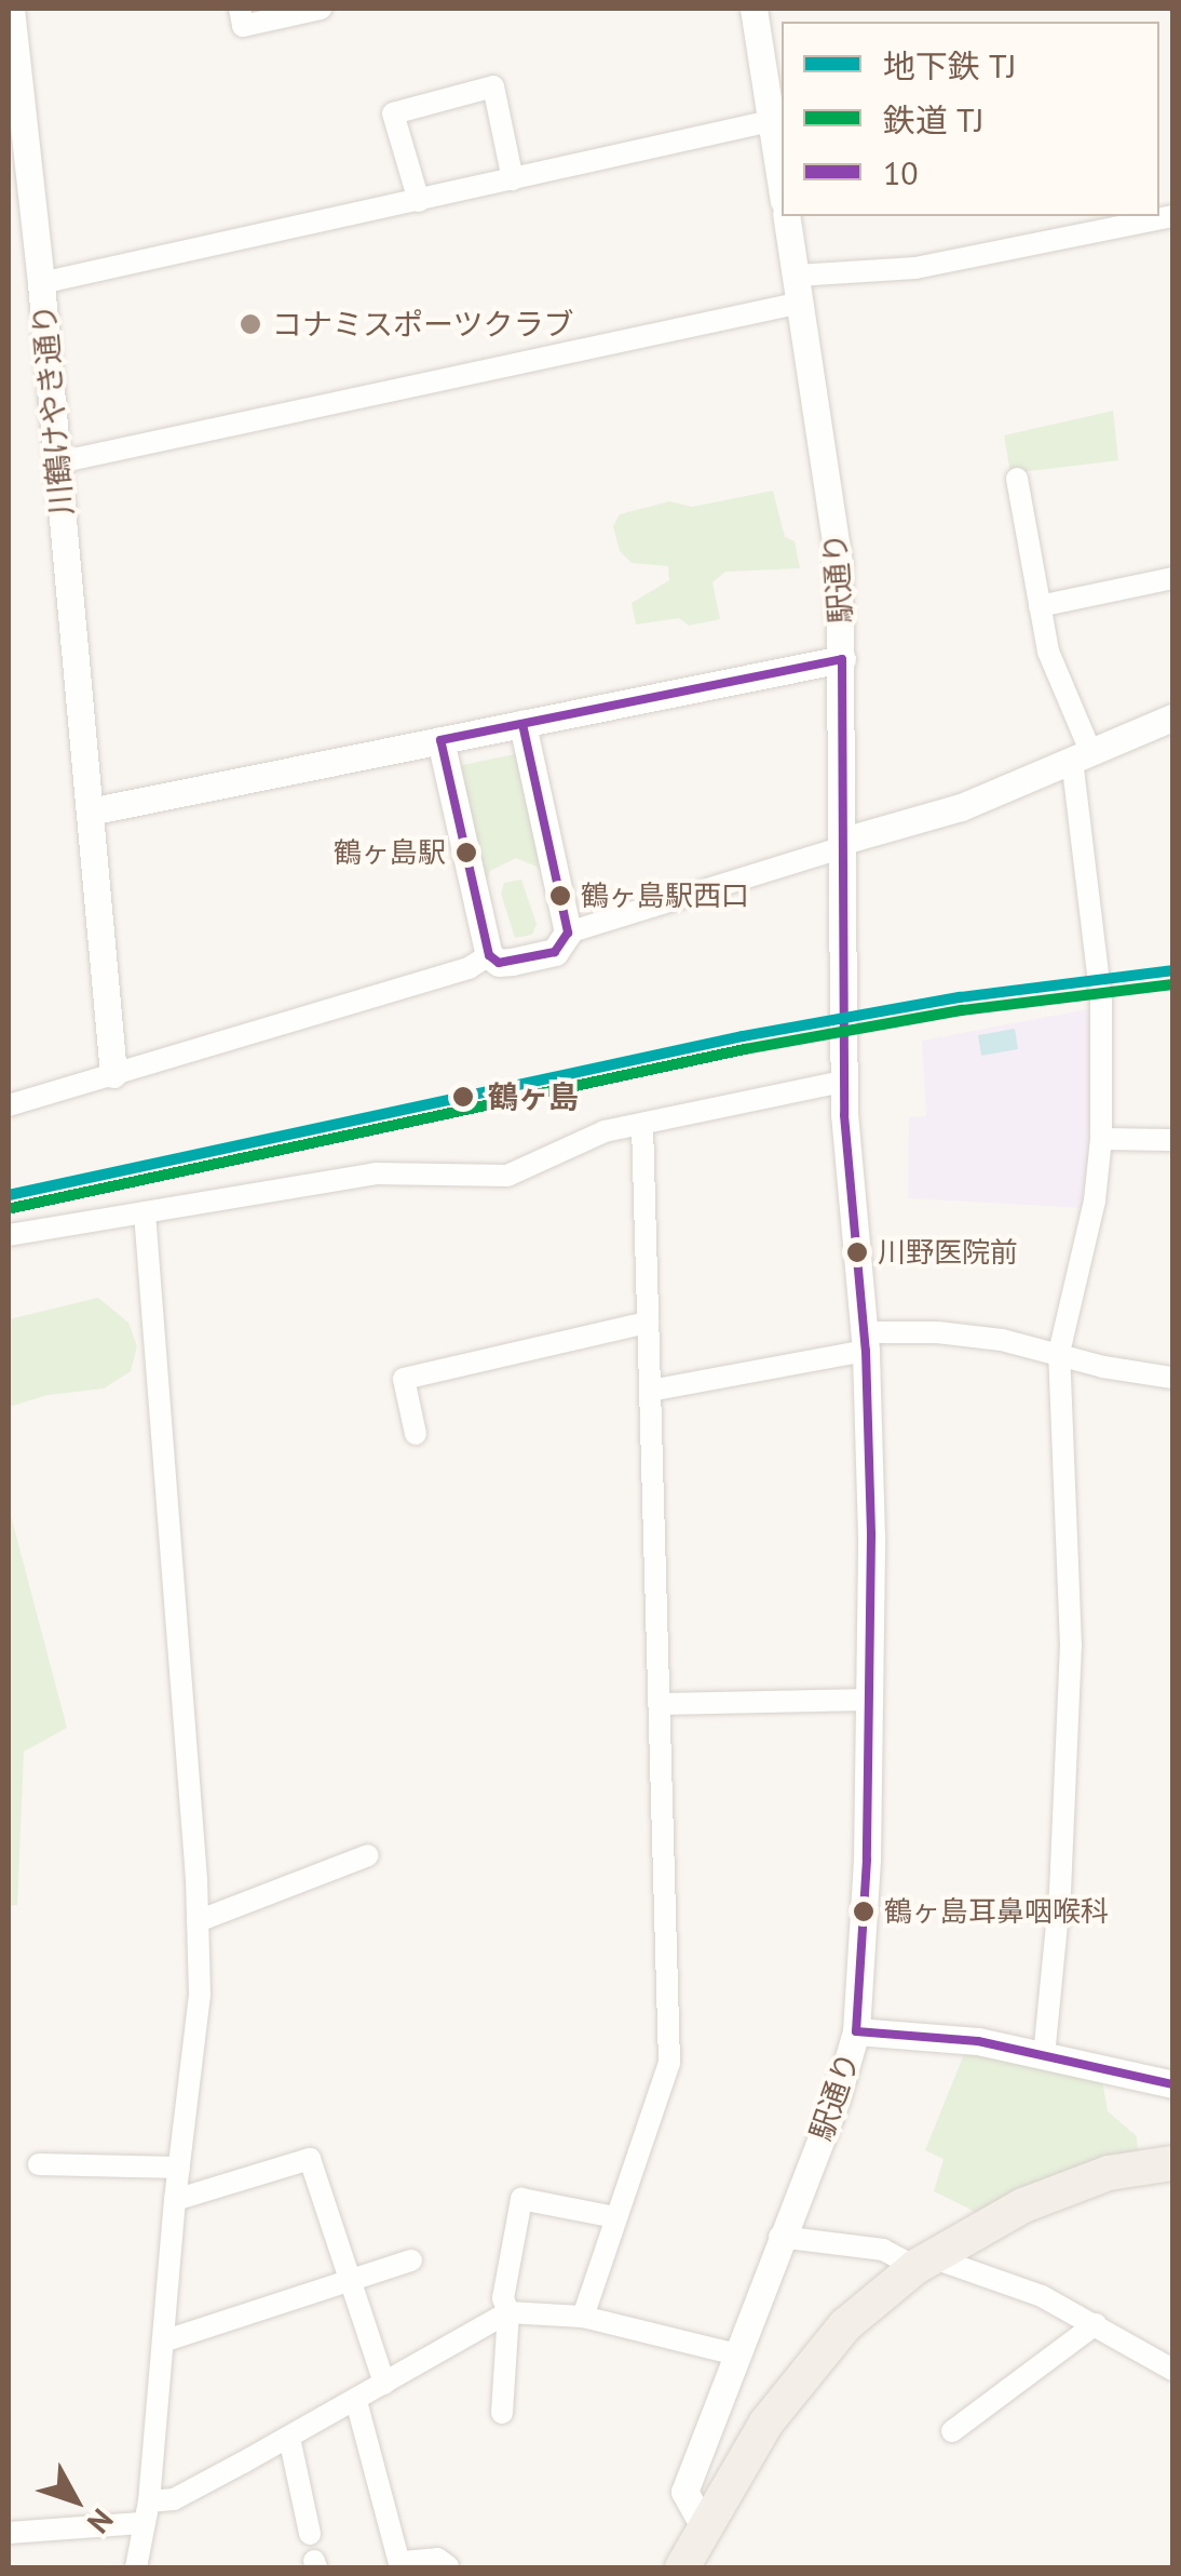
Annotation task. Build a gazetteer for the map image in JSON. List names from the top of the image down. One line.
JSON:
{"streets":{"street":["川鶴けやき通り","駅通り"]},"places":["コナミスポーツクラブ","鶴ヶ島駅","鶴ヶ島駅西口","鶴ヶ島","川野医院前","鶴ヶ島耳鼻咽喉科"],"lines":["transit line 10","metro line TJ","rail line TJ"],"legend":["地下鉄 TJ","鉄道 TJ","10"],"north":"bottom right"}
